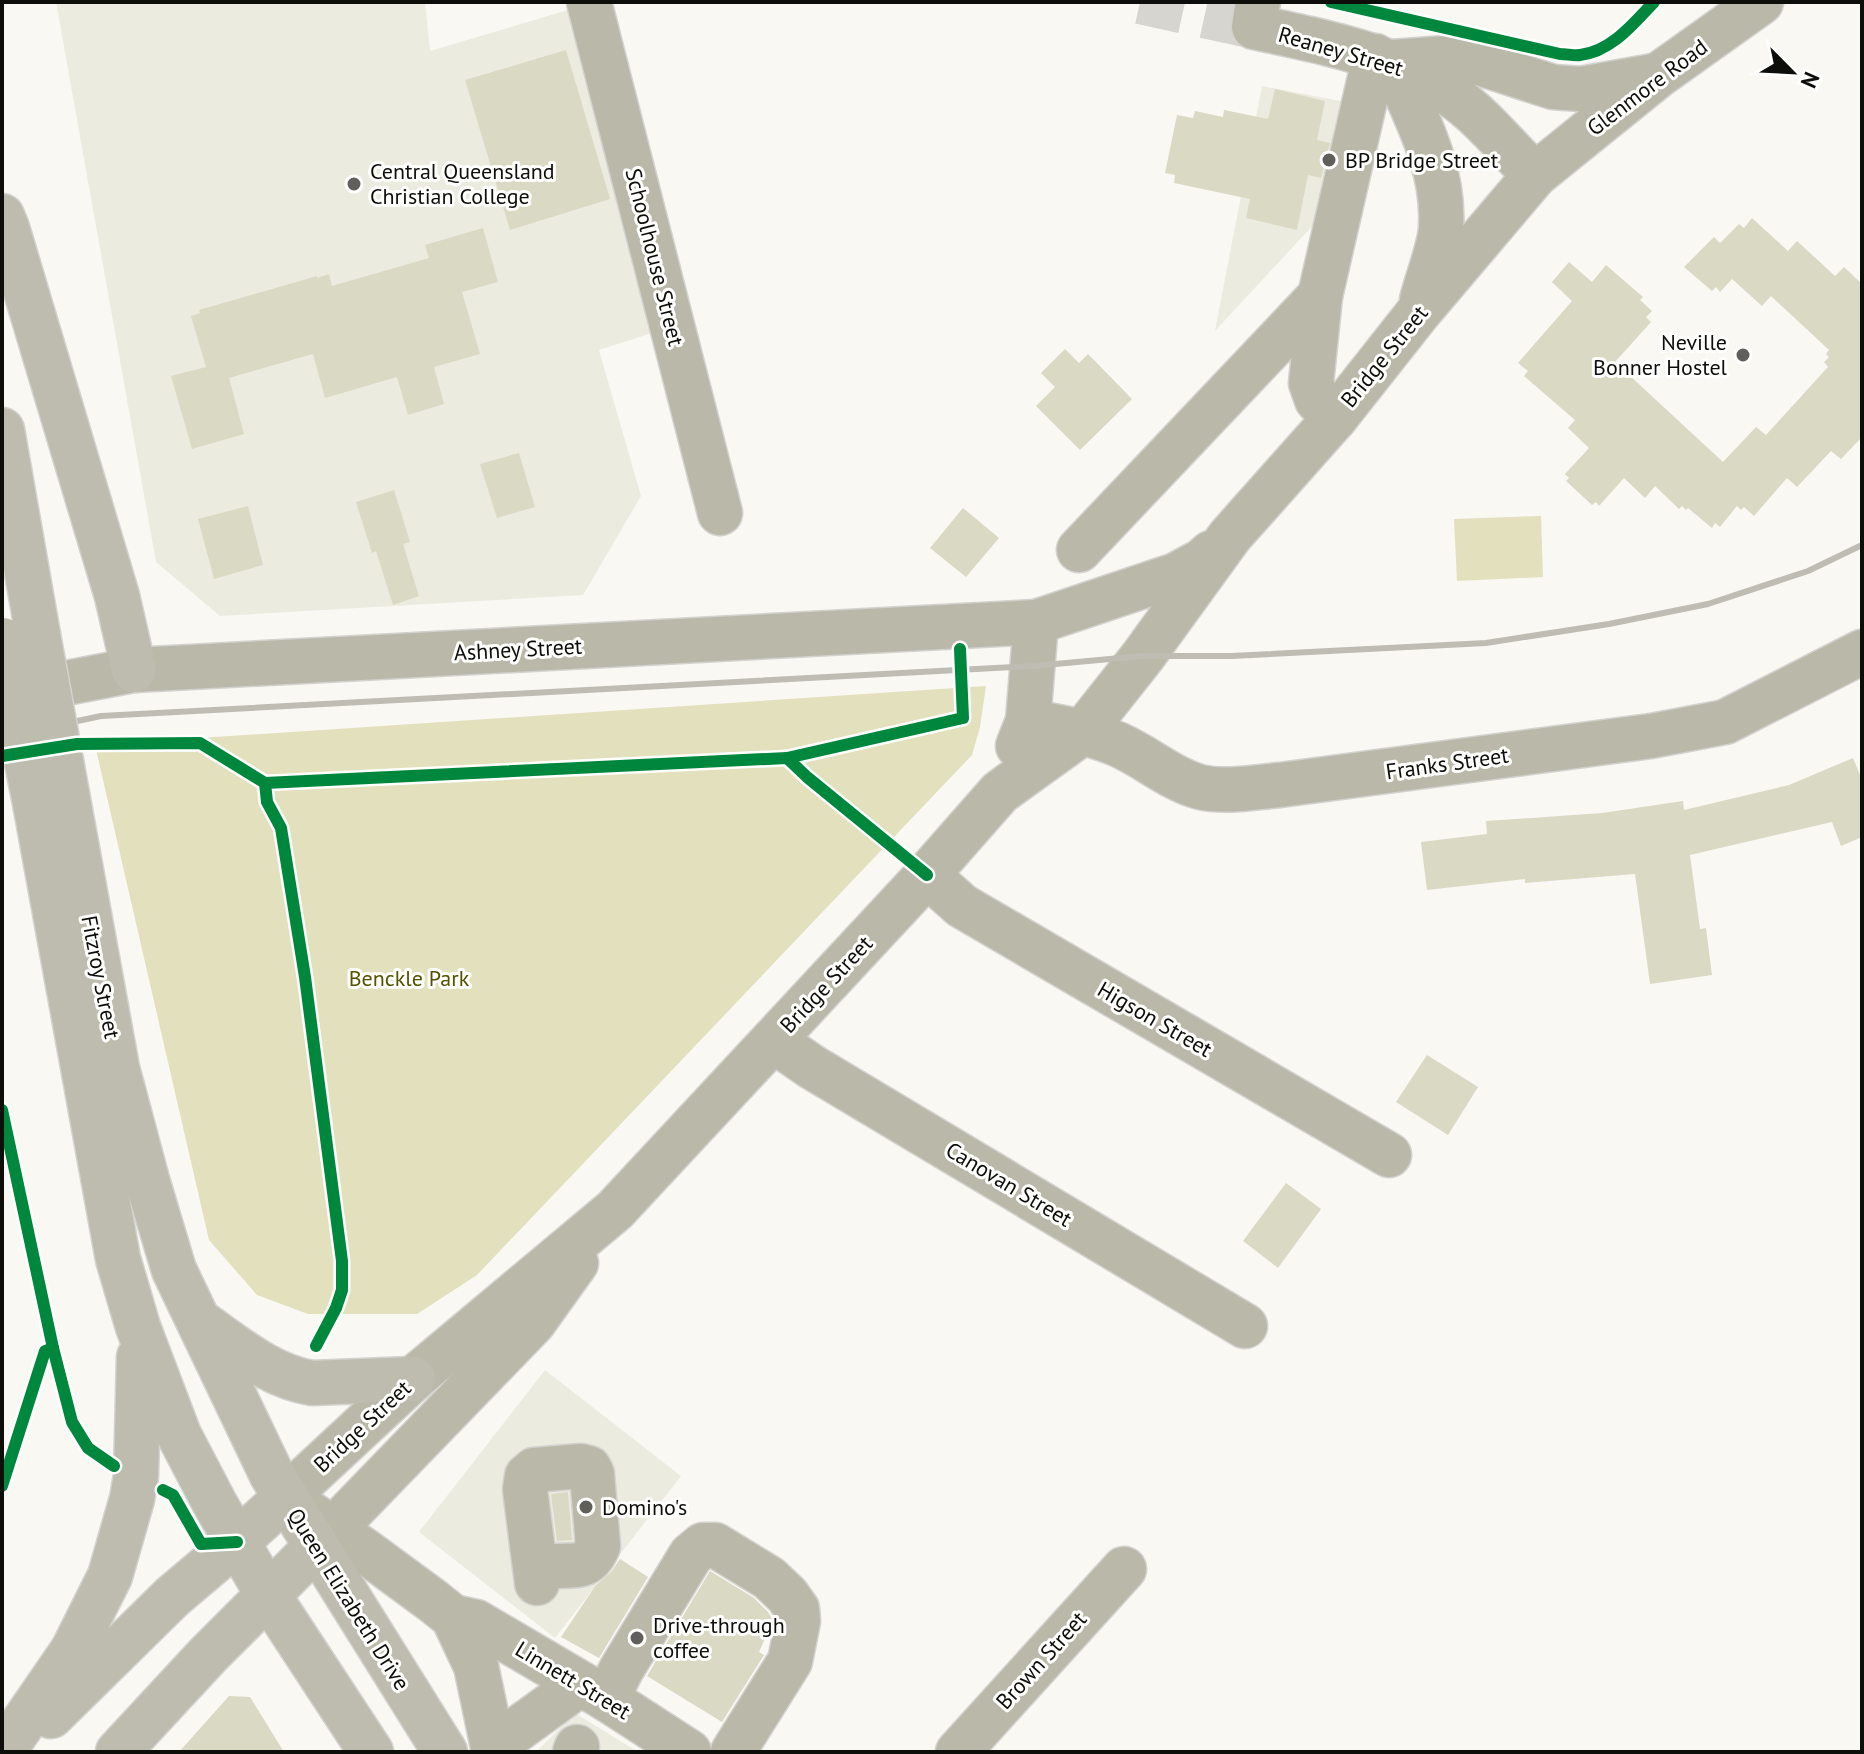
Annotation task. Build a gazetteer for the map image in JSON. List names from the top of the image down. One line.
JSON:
{"streets":{"main road":["Bridge Street","Fitzroy Street","Queen Elizabeth Drive"],"street":["Reaney Street","Glenmore Road","Schoolhouse Street","Ashney Street","Franks Street","Higson Street","Canovan Street","Brown Street","Linnett Street"]},"crossings":[["Reaney Street","Glenmore Road"],["Reaney Street","Bridge Street"],["Glenmore Road","Bridge Street"],["Bridge Street","Ashney Street"],["Bridge Street","Franks Street"],["Bridge Street","Fitzroy Street"],["Bridge Street","Higson Street"],["Bridge Street","Canovan Street"],["Bridge Street","Queen Elizabeth Drive"],["Fitzroy Street","Queen Elizabeth Drive"],["Queen Elizabeth Drive","Linnett Street"]],"parks":["Benckle Park"],"places":["BP Bridge Street","Central Queensland Christian College","Neville Bonner Hostel","Domino's","Drive-through coffee"],"north":"bottom right"}
